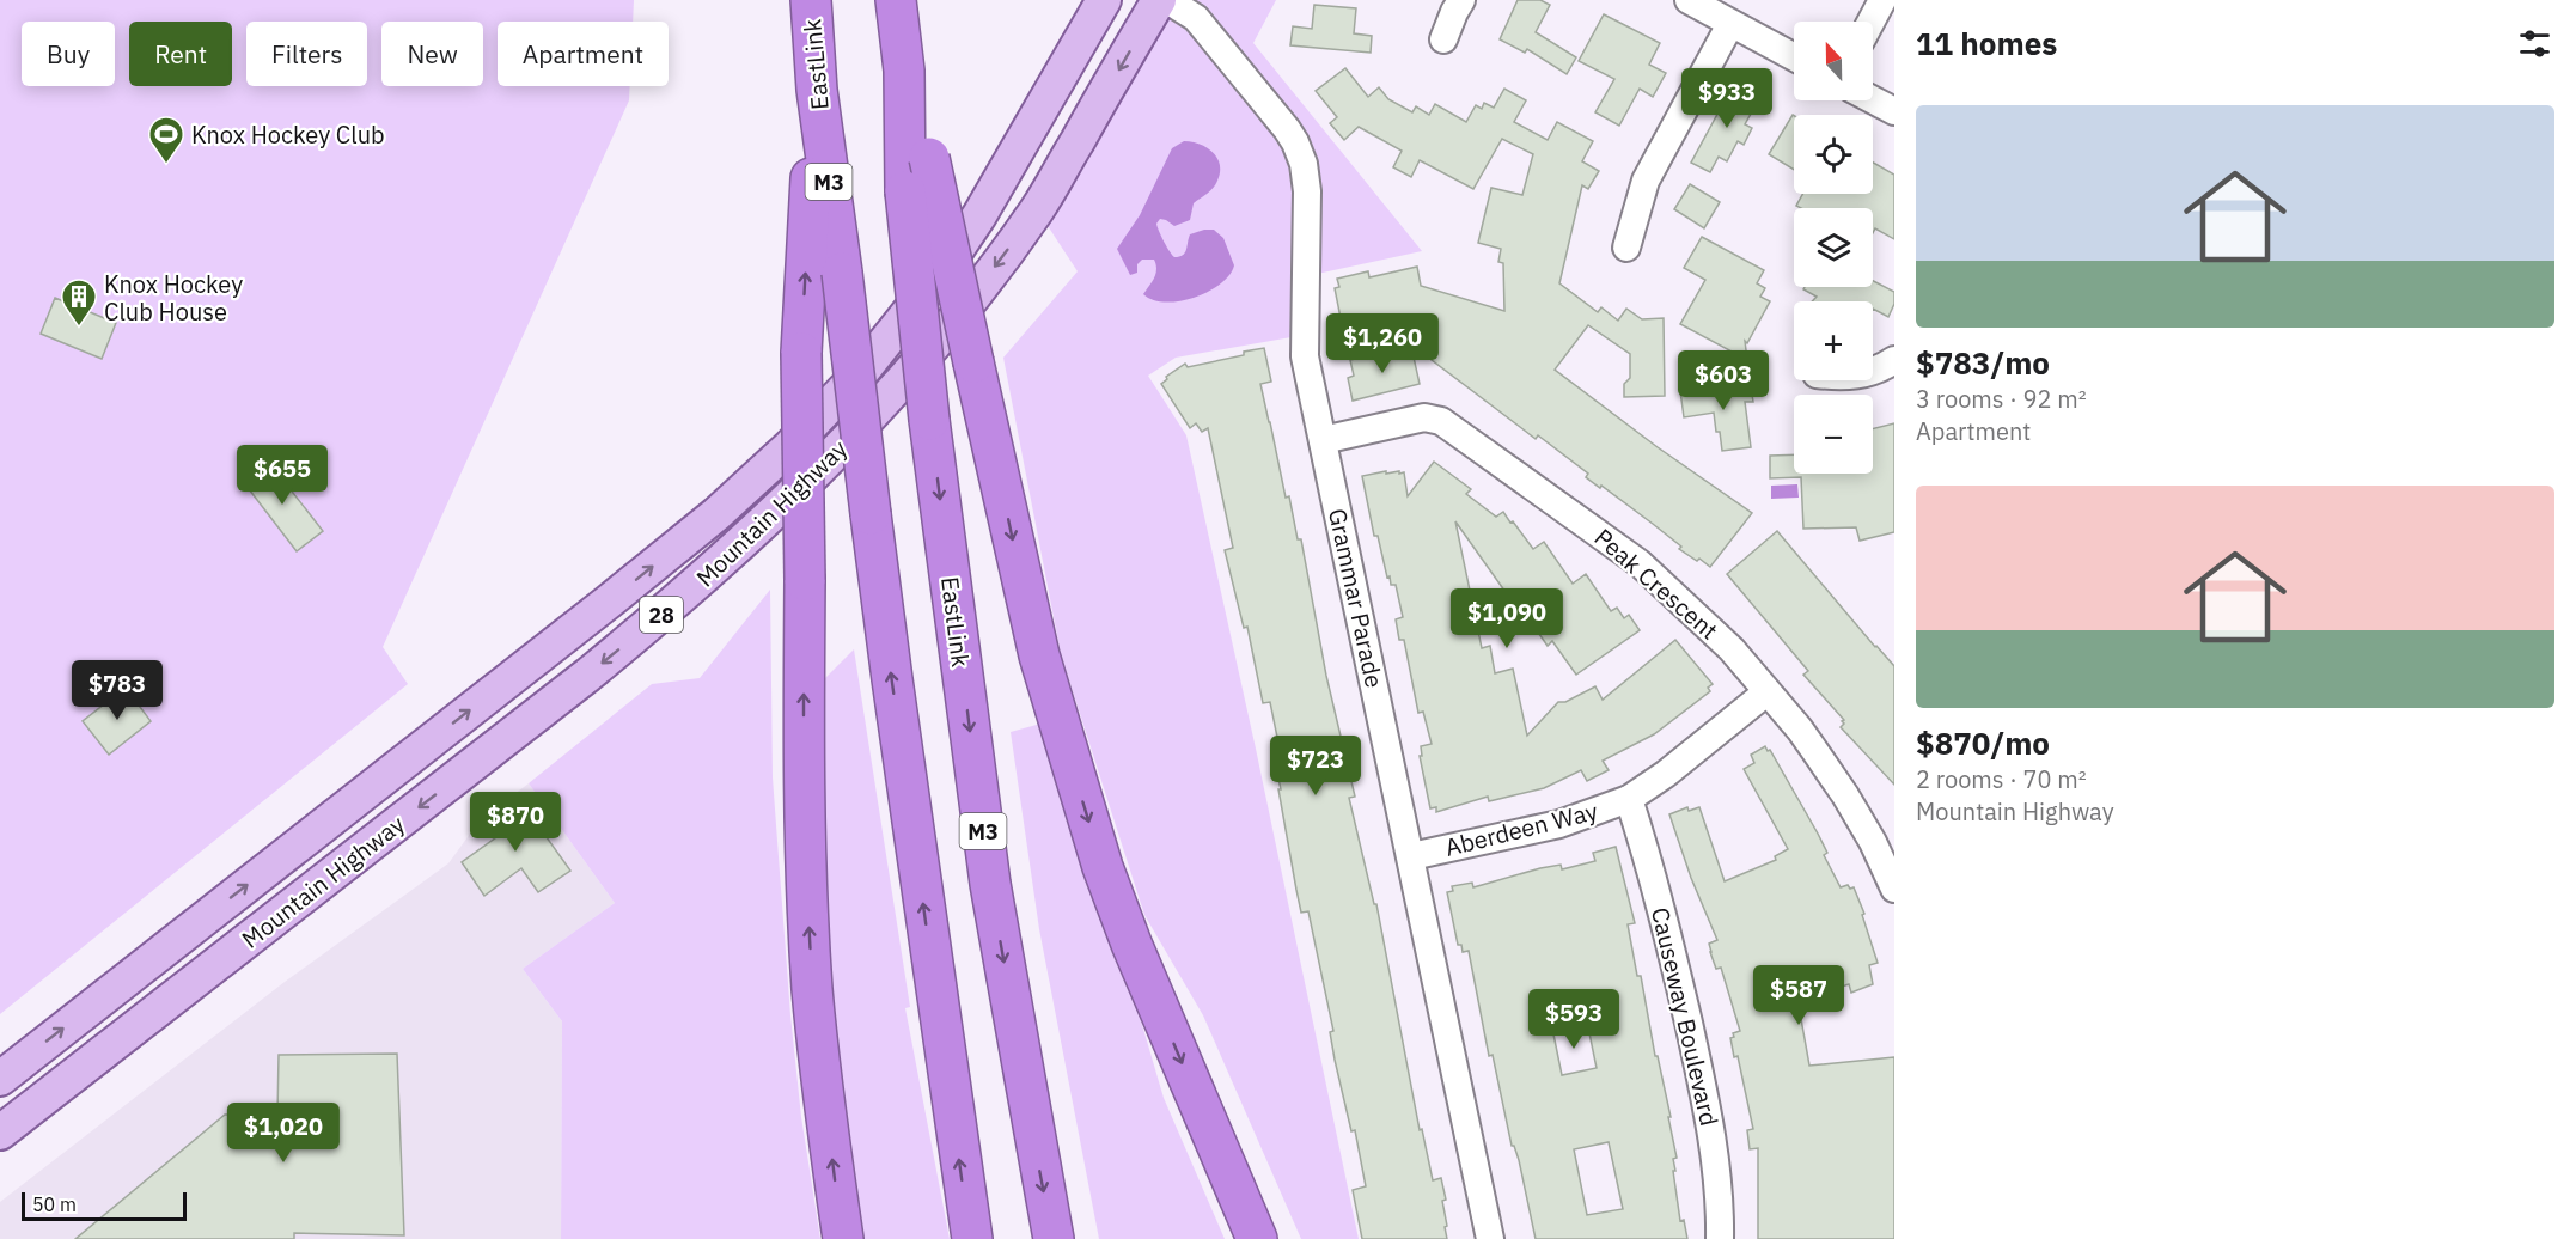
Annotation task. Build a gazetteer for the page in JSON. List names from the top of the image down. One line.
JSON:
{"streets":{"highway":["EastLink","M3"],"main road":["Mountain Highway","28"],"street":["Peak Crescent","Grammar Parade","Aberdeen Way","Causeway Boulevard"]},"crossings":[["Peak Crescent","Grammar Parade"],["Peak Crescent","Aberdeen Way"],["Grammar Parade","Aberdeen Way"],["Aberdeen Way","Causeway Boulevard"]],"places":{"sports":["Knox Hockey Club"],"building":["Knox Hockey Club House"]},"scale_bar":"50 m","north":"top","page":{"heading":"11 homes","map_buttons":["+","−"],"chip":["Buy","Rent","Filters","New","Apartment"],"price":["$933","$1,260","$603","$655","$1,090","$783","$723","$870","$587","$593","$1,020"],"list":[{"name":"$783/mo","note":"3 rooms · 92 m² · Apartment"},{"name":"$870/mo","note":"2 rooms · 70 m² · Mountain Highway"}],"scale":"50 m"}}
